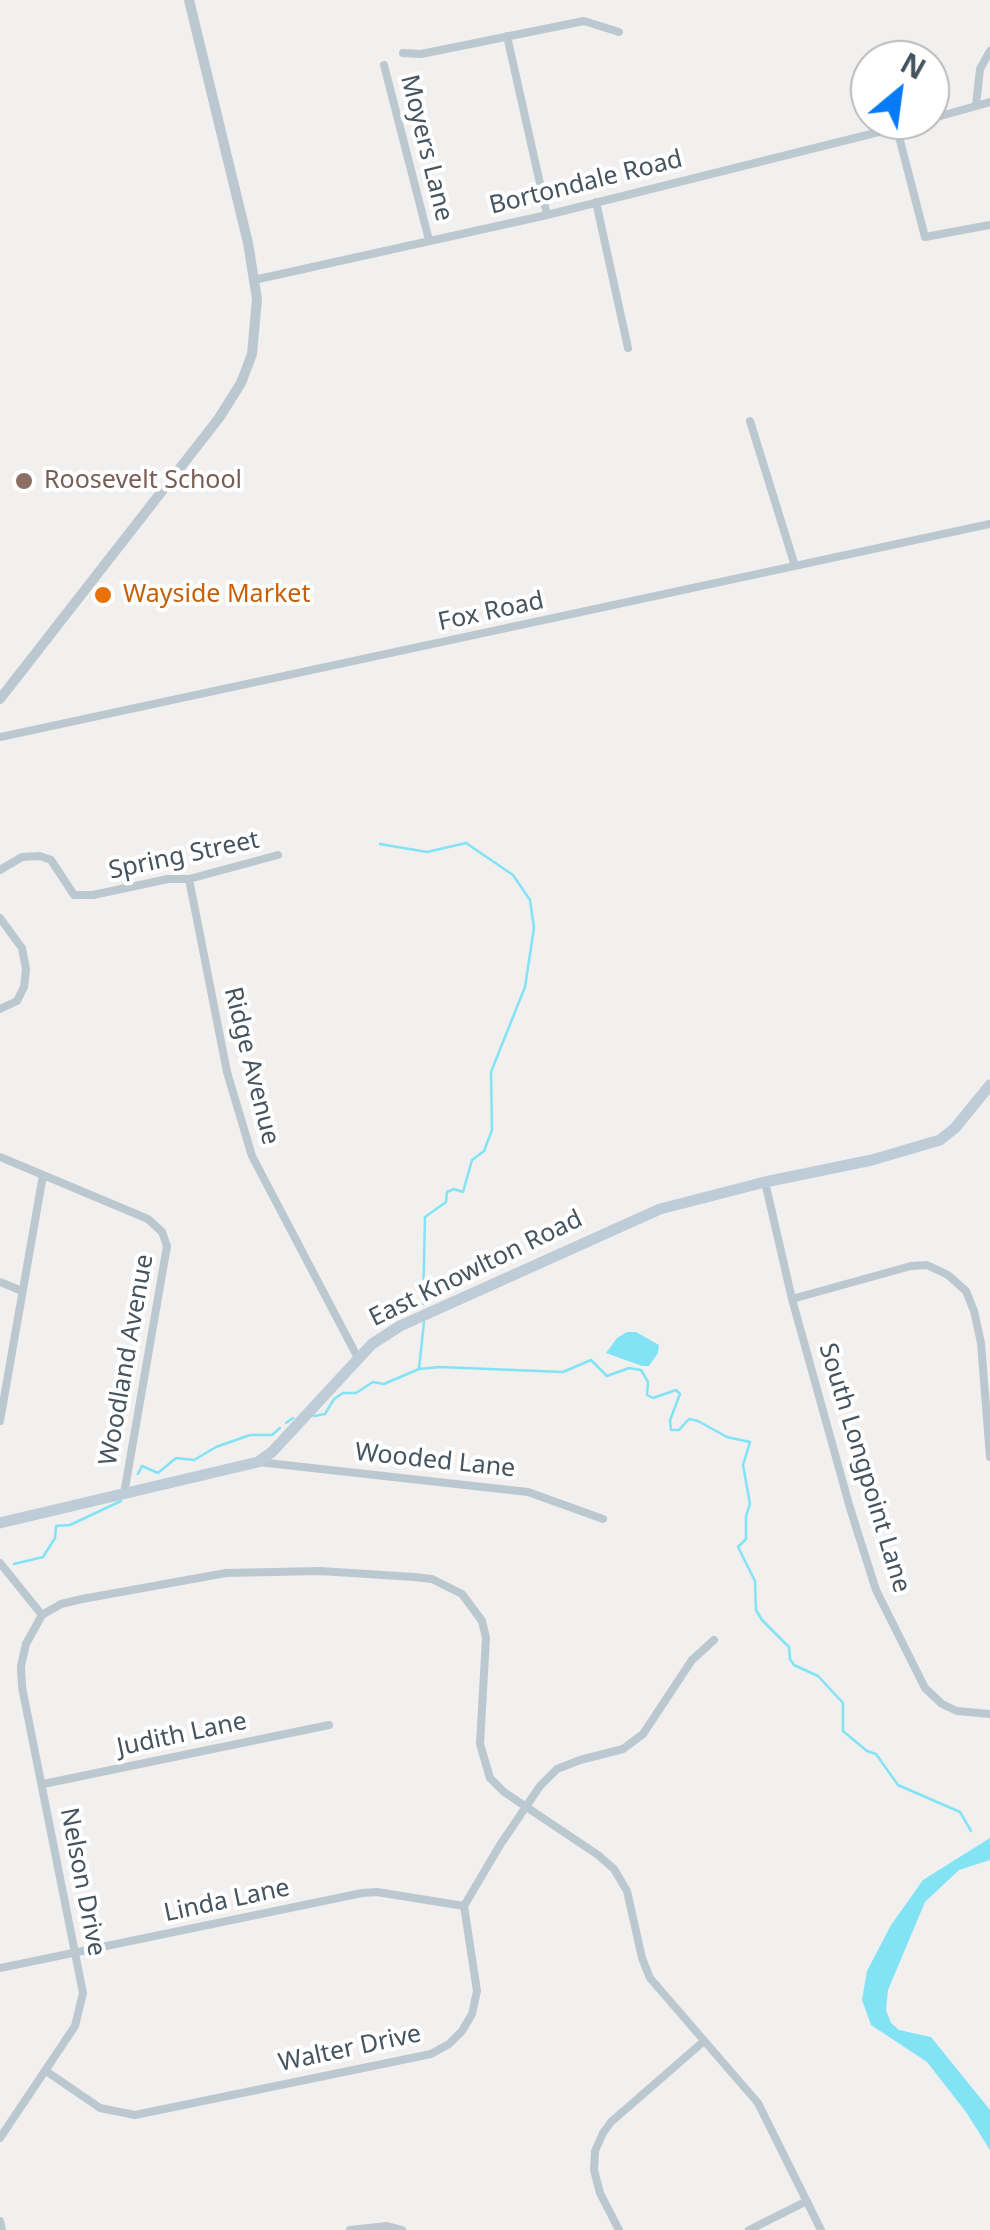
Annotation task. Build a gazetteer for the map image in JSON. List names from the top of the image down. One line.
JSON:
{"streets":{"main road":["East Knowlton Road"],"street":["Moyers Lane","Bortondale Road","Fox Road","Spring Street","Ridge Avenue","Woodland Avenue","Wooded Lane","South Longpoint Lane","Judith Lane","Nelson Drive","Linda Lane","Walter Drive"]},"crossings":[["Moyers Lane","Bortondale Road"],["Spring Street","Ridge Avenue"],["Ridge Avenue","East Knowlton Road"],["East Knowlton Road","Woodland Avenue"],["East Knowlton Road","Wooded Lane"],["East Knowlton Road","South Longpoint Lane"],["Judith Lane","Nelson Drive"],["Nelson Drive","Linda Lane"],["Nelson Drive","Walter Drive"],["Linda Lane","Walter Drive"]],"places":["Roosevelt School","Wayside Market"],"north":"top right"}
